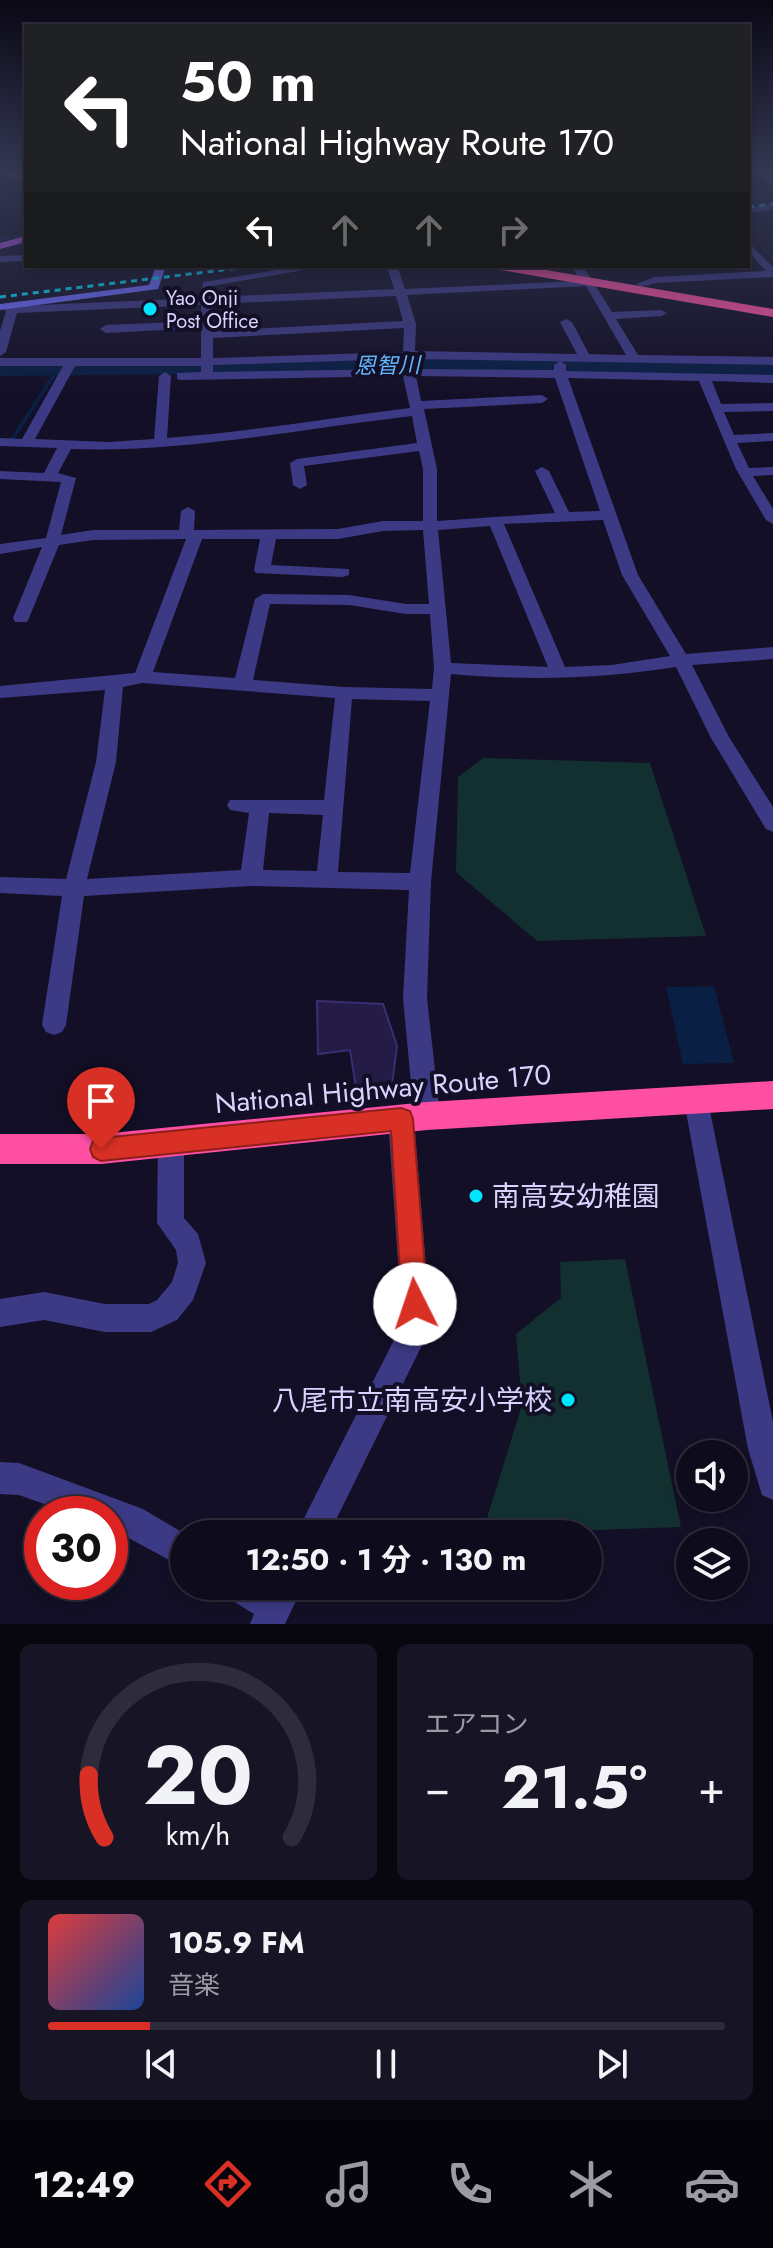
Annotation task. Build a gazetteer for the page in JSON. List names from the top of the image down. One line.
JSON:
{"streets":{"highway":["National Highway Route 170"]},"water":["恩智川"],"places":["Yao Onji Post Office","南高安幼稚園","八尾市立南高安小学校"],"page":{"turn":["50 m","National Highway Route 170"],"limit":"30","trip":"12:50 · 1 分 · 130 m","tile":"エアコン","heat":["−","21.5°","+"],"song":["105.9 FM","音楽"],"tabs":"12:49","gauge":["20","km/h"]}}
